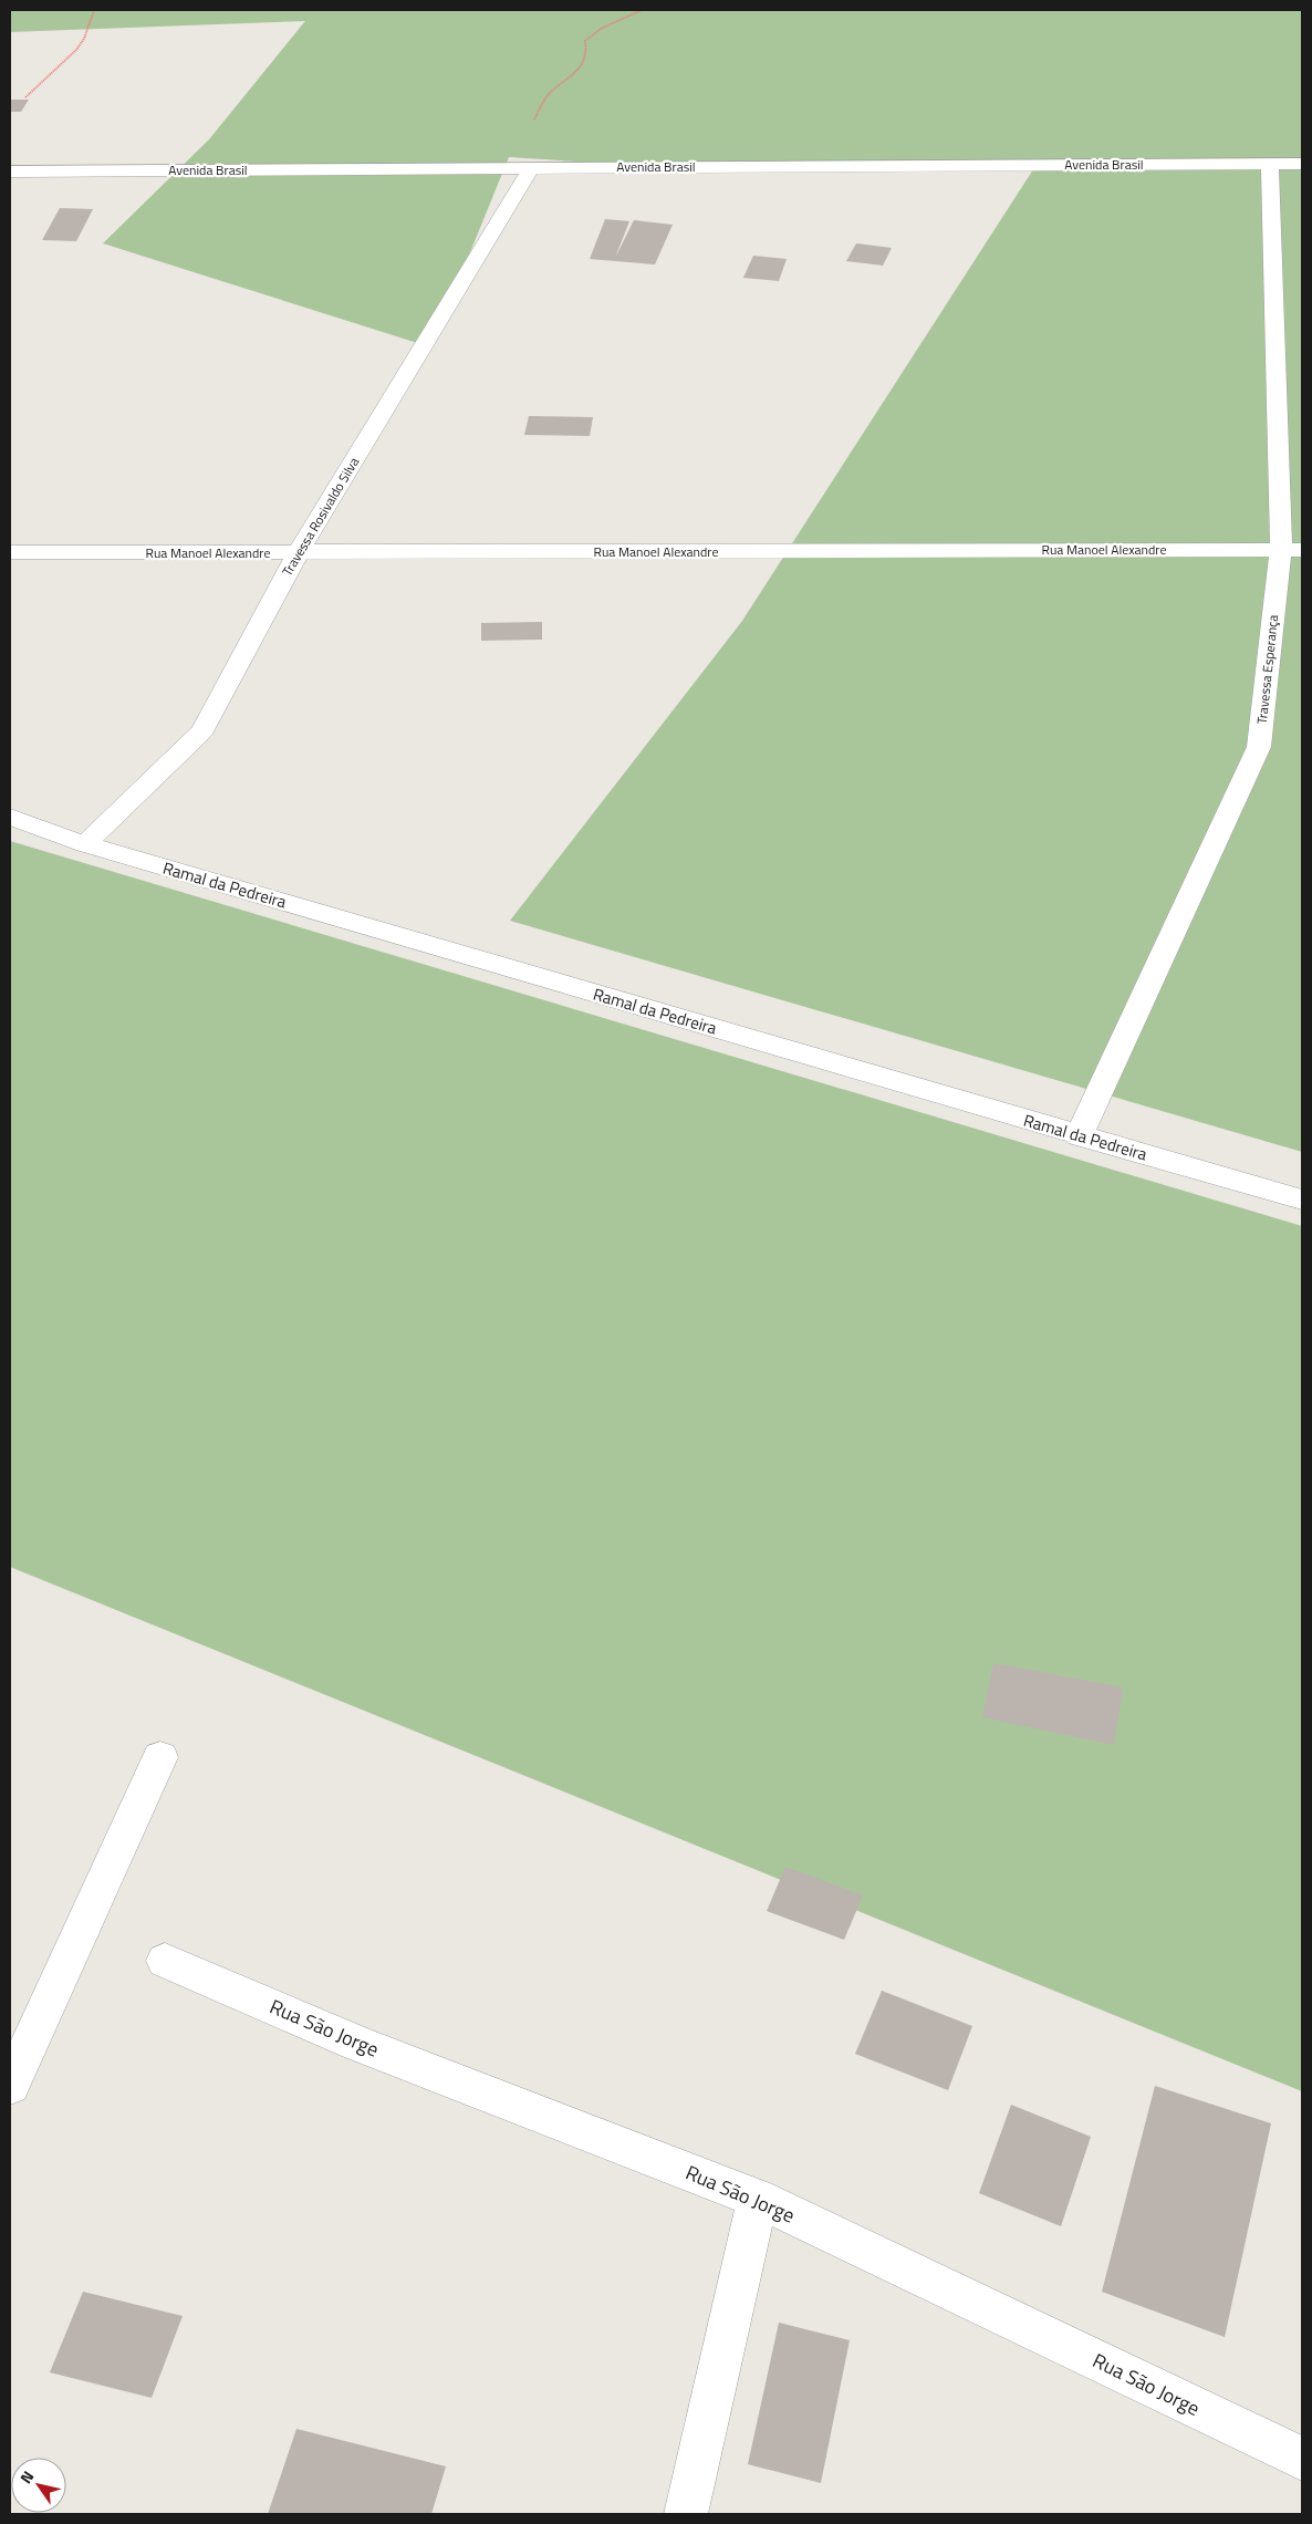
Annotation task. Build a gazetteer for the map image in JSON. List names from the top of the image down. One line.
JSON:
{"streets":{"street":["Avenida Brasil","Travessa Rosivaldo Silva","Rua Manoel Alexandre","Travessa Esperança","Ramal da Pedreira","Rua São Jorge"]},"crossings":[["Avenida Brasil","Travessa Rosivaldo Silva"],["Avenida Brasil","Travessa Esperança"],["Travessa Rosivaldo Silva","Rua Manoel Alexandre"],["Travessa Rosivaldo Silva","Ramal da Pedreira"],["Rua Manoel Alexandre","Travessa Esperança"],["Travessa Esperança","Ramal da Pedreira"]],"north":"top left"}
